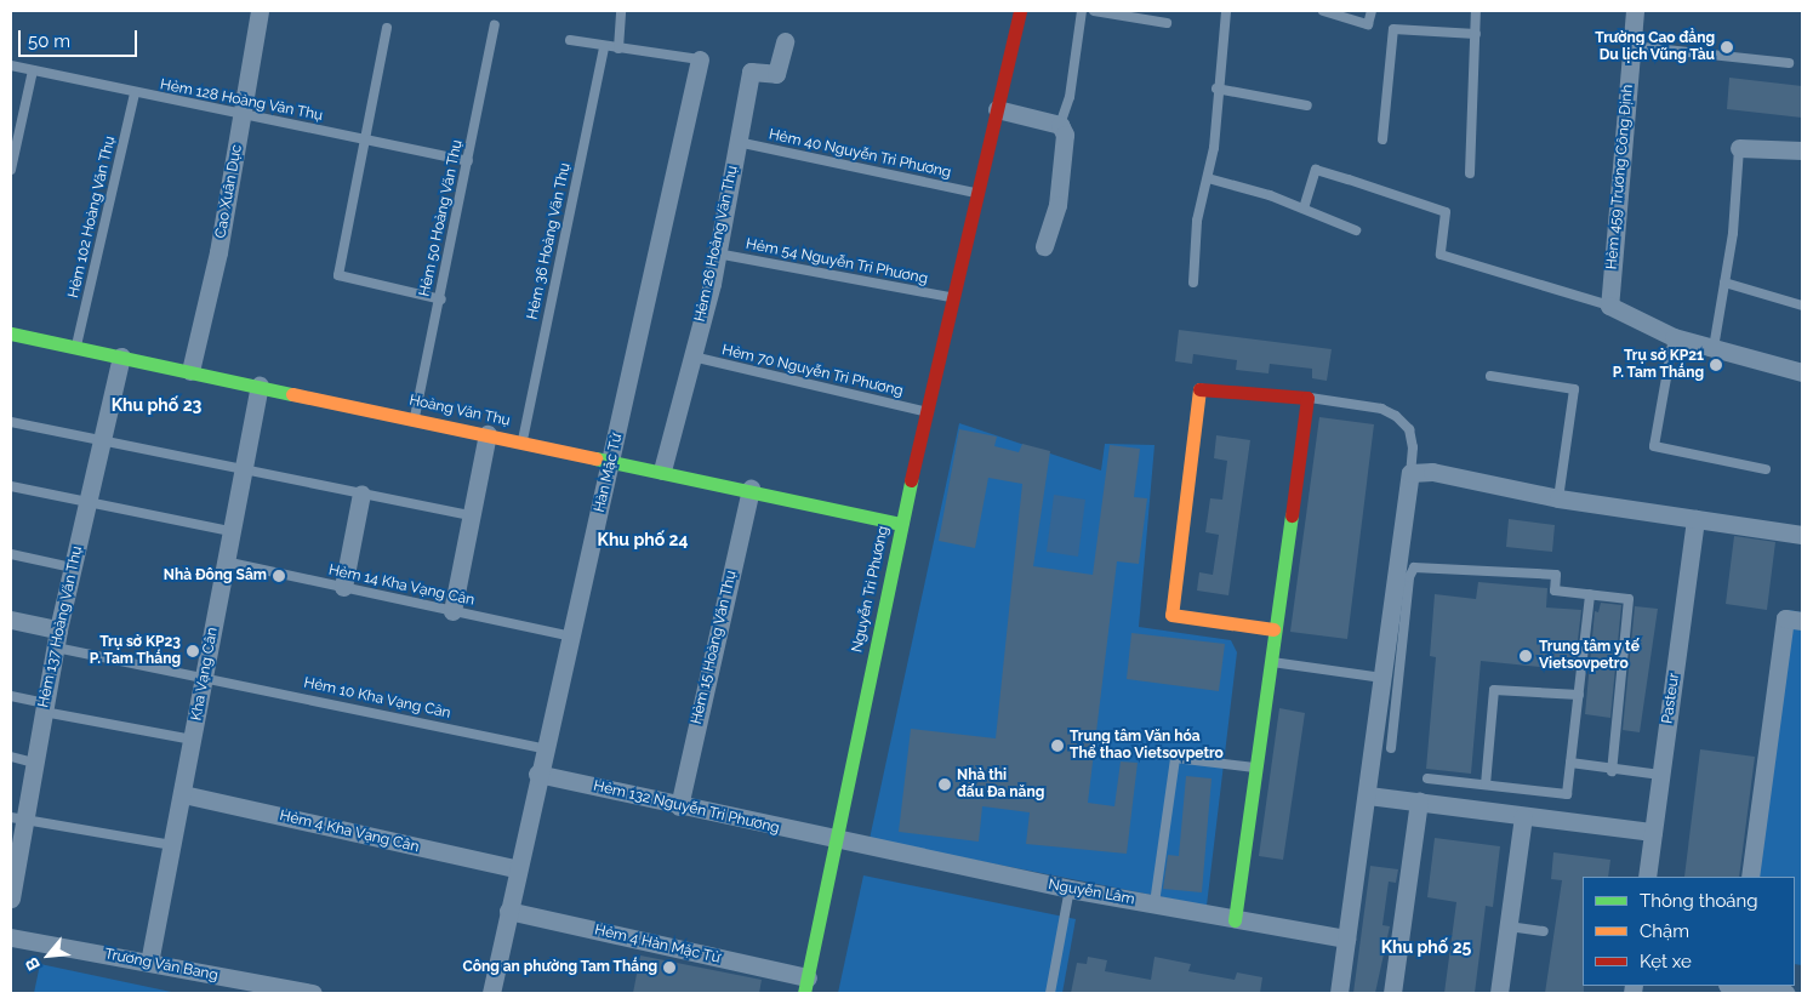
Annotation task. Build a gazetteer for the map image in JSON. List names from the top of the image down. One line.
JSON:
{"streets":{"street":["Hẻm 459 Trương Công Định","Cao Xuân Dục","Hẻm 26 Hoàng Văn Thụ","Hoàng Văn Thụ","Hàn Mặc Tử","Nguyễn Tri Phương","Hẻm 137 Hoàng Văn Thụ","Hẻm 15 Hoàng Văn Thụ","Kha Vạng Cân","Pasteur","Hẻm 132 Nguyễn Tri Phương","Hẻm 4 Kha Vạng Cân","Nguyễn Lâm","Hẻm 4 Hàn Mặc Tử","Trương Văn Bang"],"lane":["Hẻm 128 Hoàng Văn Thụ","Hẻm 40 Nguyễn Tri Phương","Hẻm 102 Hoàng Văn Thụ","Hẻm 50 Hoàng Văn Thụ","Hẻm 36 Hoàng Văn Thụ","Hẻm 54 Nguyễn Tri Phương","Hẻm 70 Nguyễn Tri Phương","Hẻm 14 Kha Vạng Cân","Hẻm 10 Kha Vạng Cân"]},"crossings":[["Hẻm 128 Hoàng Văn Thụ","Cao Xuân Dục"],["Hẻm 128 Hoàng Văn Thụ","Hẻm 102 Hoàng Văn Thụ"],["Hẻm 128 Hoàng Văn Thụ","Hẻm 50 Hoàng Văn Thụ"],["Hẻm 40 Nguyễn Tri Phương","Hẻm 26 Hoàng Văn Thụ"],["Hẻm 40 Nguyễn Tri Phương","Nguyễn Tri Phương"],["Cao Xuân Dục","Hoàng Văn Thụ"],["Hẻm 102 Hoàng Văn Thụ","Hoàng Văn Thụ"],["Hẻm 50 Hoàng Văn Thụ","Hoàng Văn Thụ"],["Hẻm 36 Hoàng Văn Thụ","Hoàng Văn Thụ"],["Hẻm 26 Hoàng Văn Thụ","Hẻm 54 Nguyễn Tri Phương"],["Hẻm 26 Hoàng Văn Thụ","Hẻm 70 Nguyễn Tri Phương"],["Hẻm 26 Hoàng Văn Thụ","Hoàng Văn Thụ"],["Hẻm 54 Nguyễn Tri Phương","Nguyễn Tri Phương"],["Hẻm 70 Nguyễn Tri Phương","Nguyễn Tri Phương"],["Hoàng Văn Thụ","Hàn Mặc Tử"],["Hoàng Văn Thụ","Nguyễn Tri Phương"],["Hoàng Văn Thụ","Hẻm 137 Hoàng Văn Thụ"],["Hoàng Văn Thụ","Hẻm 15 Hoàng Văn Thụ"],["Hoàng Văn Thụ","Kha Vạng Cân"],["Hàn Mặc Tử","Hẻm 14 Kha Vạng Cân"],["Hàn Mặc Tử","Hẻm 10 Kha Vạng Cân"],["Hàn Mặc Tử","Hẻm 132 Nguyễn Tri Phương"],["Hàn Mặc Tử","Hẻm 4 Kha Vạng Cân"],["Hàn Mặc Tử","Hẻm 4 Hàn Mặc Tử"],["Hẻm 14 Kha Vạng Cân","Kha Vạng Cân"],["Nguyễn Tri Phương","Hẻm 132 Nguyễn Tri Phương"],["Nguyễn Tri Phương","Nguyễn Lâm"],["Nguyễn Tri Phương","Hẻm 4 Hàn Mặc Tử"],["Hẻm 137 Hoàng Văn Thụ","Hẻm 10 Kha Vạng Cân"],["Hẻm 15 Hoàng Văn Thụ","Hẻm 132 Nguyễn Tri Phương"],["Kha Vạng Cân","Hẻm 10 Kha Vạng Cân"],["Kha Vạng Cân","Hẻm 4 Kha Vạng Cân"],["Kha Vạng Cân","Trương Văn Bang"],["Hẻm 132 Nguyễn Tri Phương","Nguyễn Lâm"]],"districts":["Khu phố 23","Khu phố 24","Khu phố 25"],"places":["Trường Cao đẳng Du lịch Vũng Tàu","Trụ sở KP21 P. Tam Thắng","Nhà Đông Sâm","Trụ sở KP23 P. Tam Thắng","Trung tâm y tế Vietsovpetro","Trung tâm Văn hóa Thể thao Vietsovpetro","Nhà thi đấu Đa năng","Công an phường Tam Thắng"],"legend":["Thông thoáng","Chậm","Kẹt xe"],"scale_bar":"50 m","north":"bottom left"}
